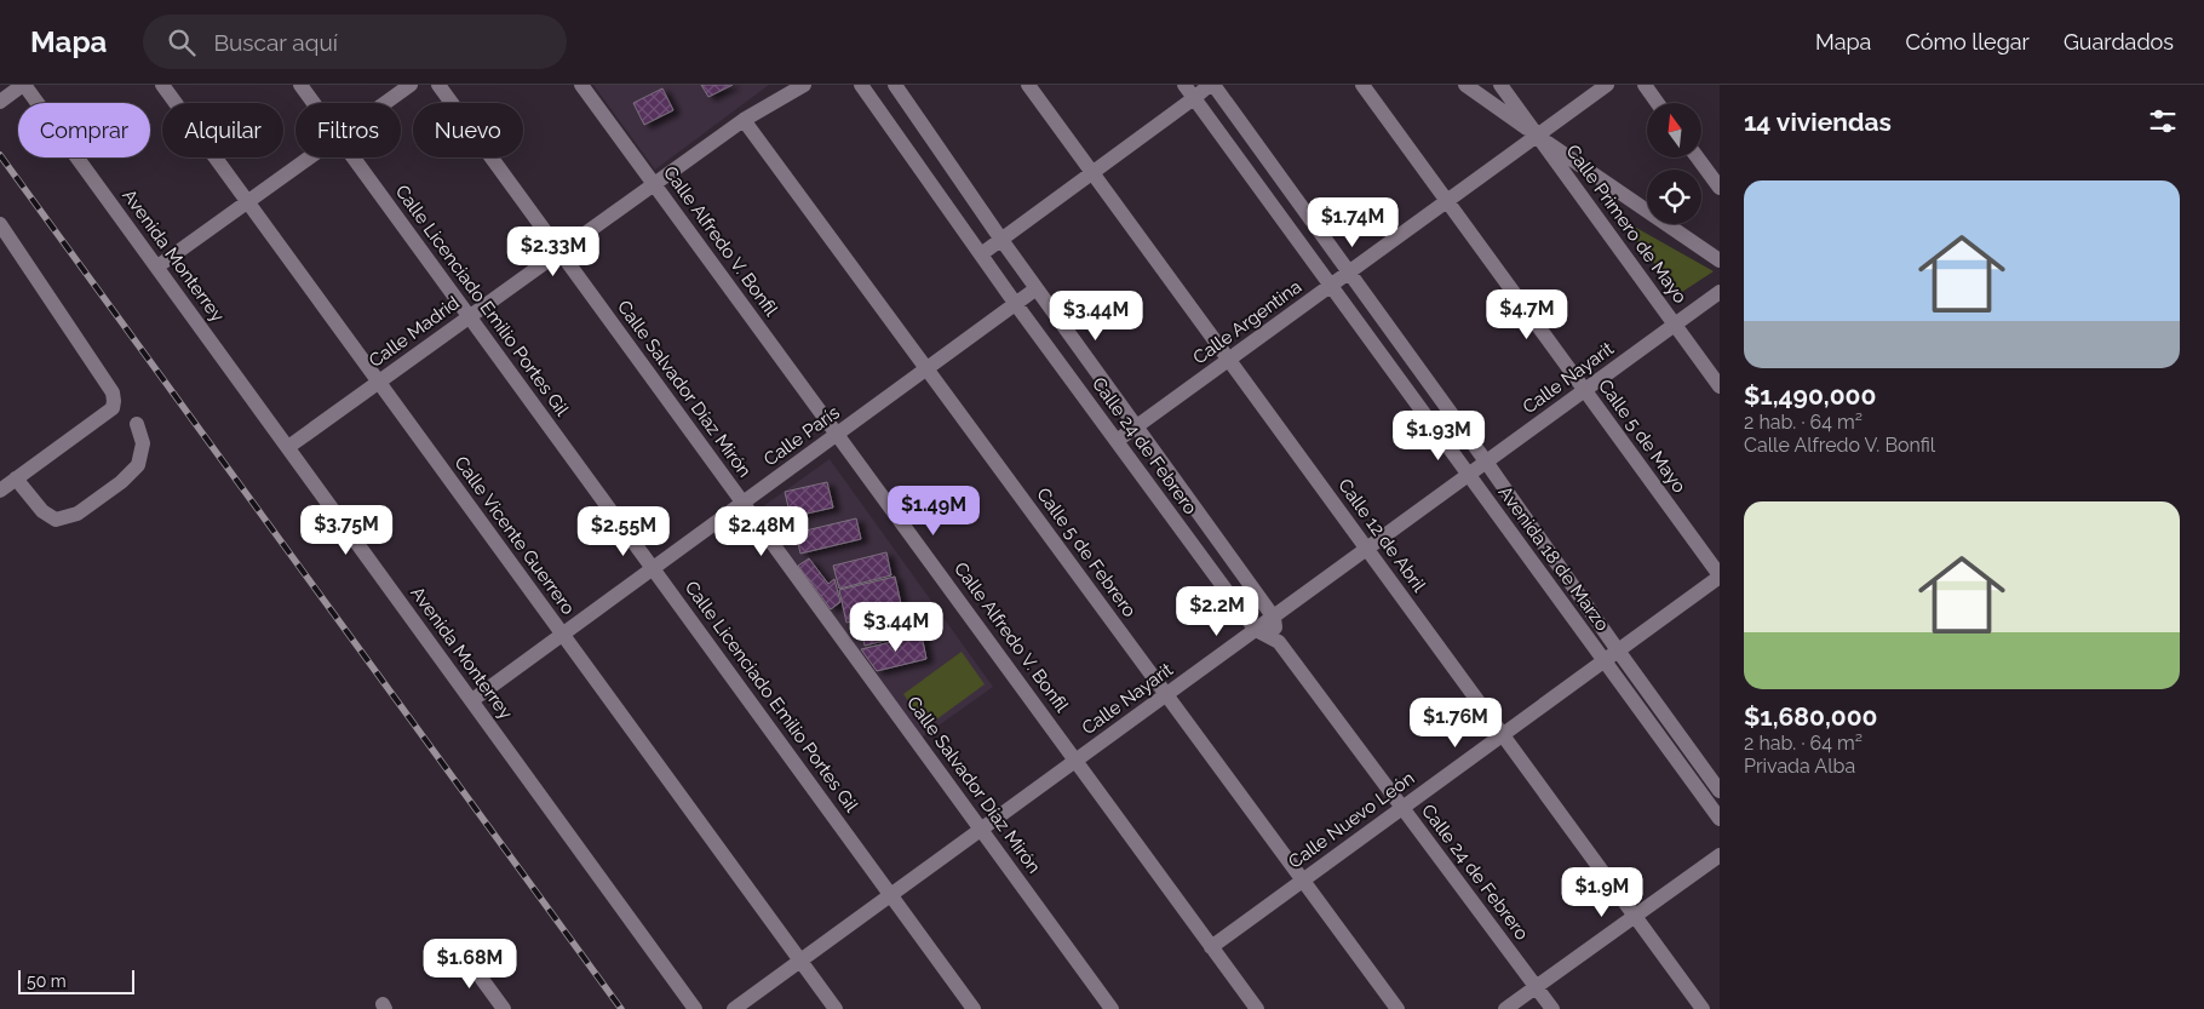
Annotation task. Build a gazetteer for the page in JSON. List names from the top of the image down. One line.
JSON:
{"streets":{"street":["Calle Primero de Mayo","Calle Alfredo V. Bonfil","Avenida Monterrey","Calle Licenciado Emilio Portes Gil","Calle Argentina","Calle Madrid","Calle Nayarit","Calle Salvador Díaz Mirón","Calle París","Calle 5 de Mayo","Calle 24 de Febrero","Calle Vicente Guerrero","Calle 12 de Abril","Calle 5 de Febrero","Avenida 18 de Marzo","Calle Nuevo León"]},"crossings":[["Calle Primero de Mayo","Calle Argentina"],["Calle Primero de Mayo","Calle Nayarit"],["Calle Alfredo V. Bonfil","Calle Madrid"],["Calle Alfredo V. Bonfil","Calle Nayarit"],["Calle Alfredo V. Bonfil","Calle París"],["Calle Alfredo V. Bonfil","Calle Nuevo León"],["Avenida Monterrey","Calle Madrid"],["Avenida Monterrey","Calle París"],["Calle Licenciado Emilio Portes Gil","Calle Madrid"],["Calle Licenciado Emilio Portes Gil","Calle Nayarit"],["Calle Licenciado Emilio Portes Gil","Calle París"],["Calle Argentina","Calle 5 de Mayo"],["Calle Argentina","Calle 24 de Febrero"],["Calle Argentina","Calle 12 de Abril"],["Calle Argentina","Avenida 18 de Marzo"],["Calle Madrid","Calle Salvador Díaz Mirón"],["Calle Madrid","Calle Vicente Guerrero"],["Calle Madrid","Calle 5 de Febrero"],["Calle Nayarit","Calle Salvador Díaz Mirón"],["Calle Nayarit","Calle 5 de Mayo"],["Calle Nayarit","Calle 24 de Febrero"],["Calle Nayarit","Calle Vicente Guerrero"],["Calle Nayarit","Calle 12 de Abril"],["Calle Nayarit","Calle 5 de Febrero"],["Calle Nayarit","Avenida 18 de Marzo"],["Calle Salvador Díaz Mirón","Calle París"],["Calle París","Calle 24 de Febrero"],["Calle París","Calle Vicente Guerrero"],["Calle París","Calle 5 de Febrero"],["Calle 5 de Mayo","Calle Nuevo León"],["Calle 24 de Febrero","Calle Nuevo León"],["Calle 12 de Abril","Calle Nuevo León"],["Calle 5 de Febrero","Calle Nuevo León"],["Avenida 18 de Marzo","Calle Nuevo León"]],"scale_bar":"50 m","north":"top","page":{"header":"Mapa","search":"Buscar aquí","nav":["Mapa","Cómo llegar","Guardados"],"heading":"14 viviendas","chip":["Comprar","Alquilar","Filtros","Nuevo"],"list":[{"name":"$1,490,000","note":"2 hab. · 64 m² · Calle Alfredo V. Bonfil"},{"name":"$1,680,000","note":"2 hab. · 64 m² · Privada Alba"}],"price":["$1.74M","$2.33M","$4.7M","$3.44M","$1.93M","$1.49M","$3.75M","$2.55M","$2.48M","$2.2M","$3.44M","$1.76M","$1.9M","$1.68M"],"scale":"50 m"}}
